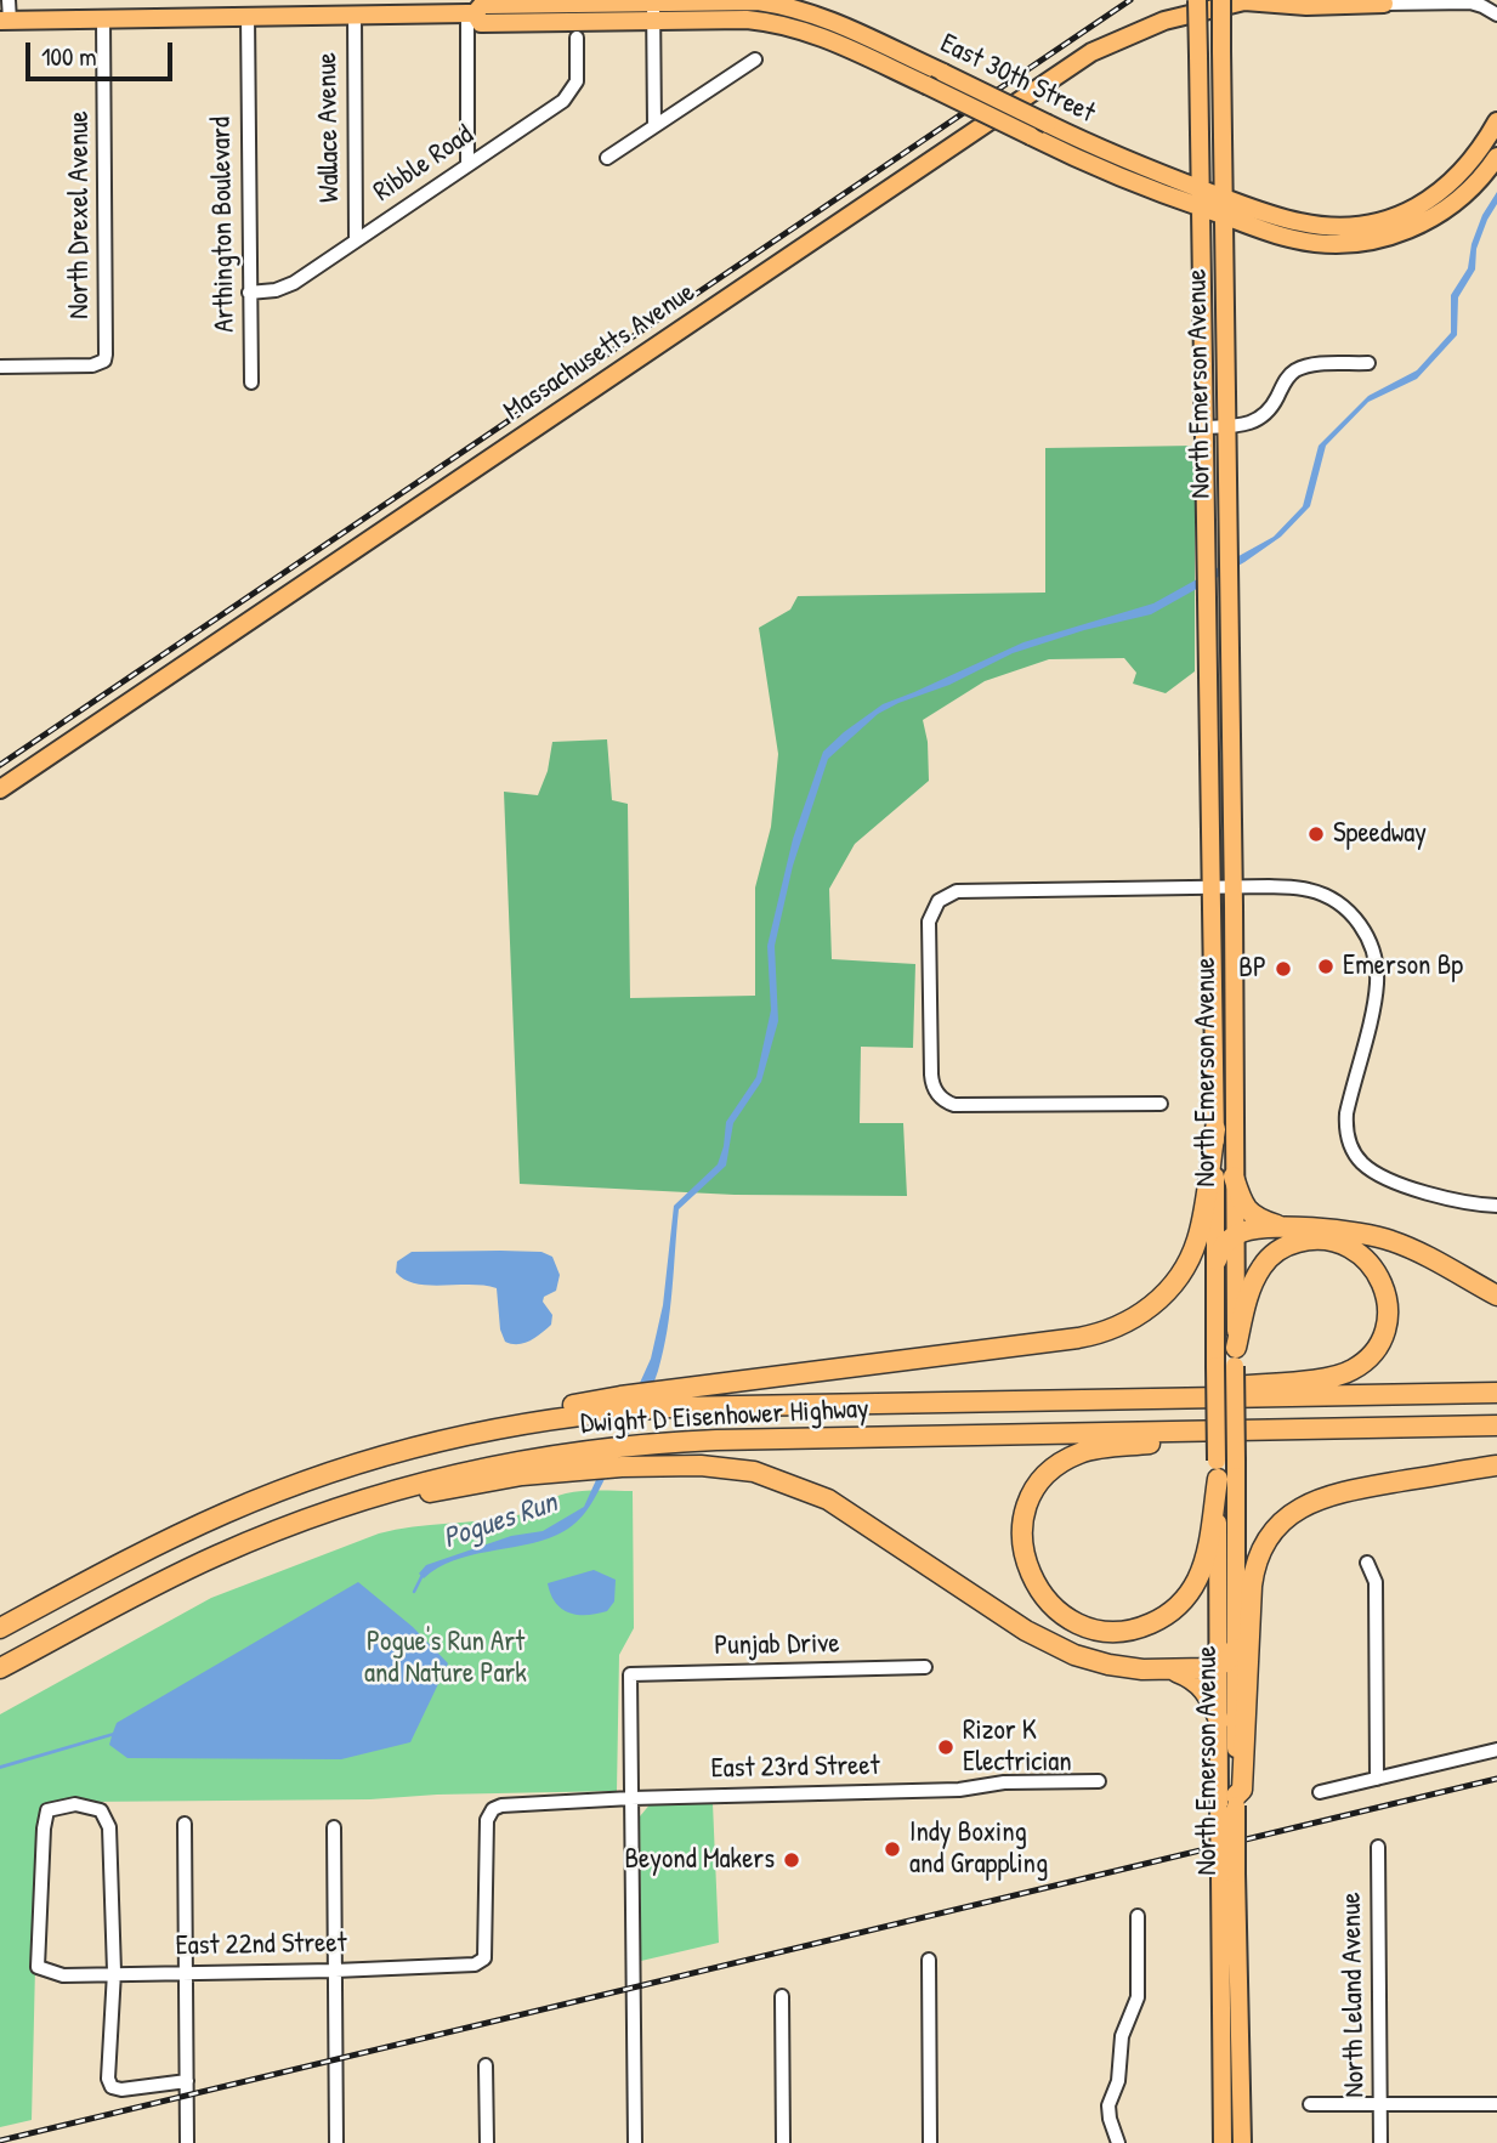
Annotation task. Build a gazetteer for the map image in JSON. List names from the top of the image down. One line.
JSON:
{"streets":{"highway":["Dwight D Eisenhower Highway"],"main road":["East 30th Street","Massachusetts Avenue","North Emerson Avenue"],"street":["Wallace Avenue","Ribble Road","North Drexel Avenue","Arthington Boulevard","Punjab Drive","East 23rd Street","East 22nd Street","North Leland Avenue"]},"crossings":[["East 30th Street","Wallace Avenue"],["East 30th Street","North Drexel Avenue"],["East 30th Street","Arthington Boulevard"],["East 30th Street","North Emerson Avenue"],["Wallace Avenue","Ribble Road"],["Ribble Road","Arthington Boulevard"],["Punjab Drive","East 23rd Street"],["East 23rd Street","East 22nd Street"]],"water":["Pogues Run"],"parks":["Pogue's Run Art and Nature Park"],"places":["Speedway","Emerson Bp","BP","Rizor K Electrician","Indy Boxing and Grappling","Beyond Makers"],"scale_bar":"100 m"}
